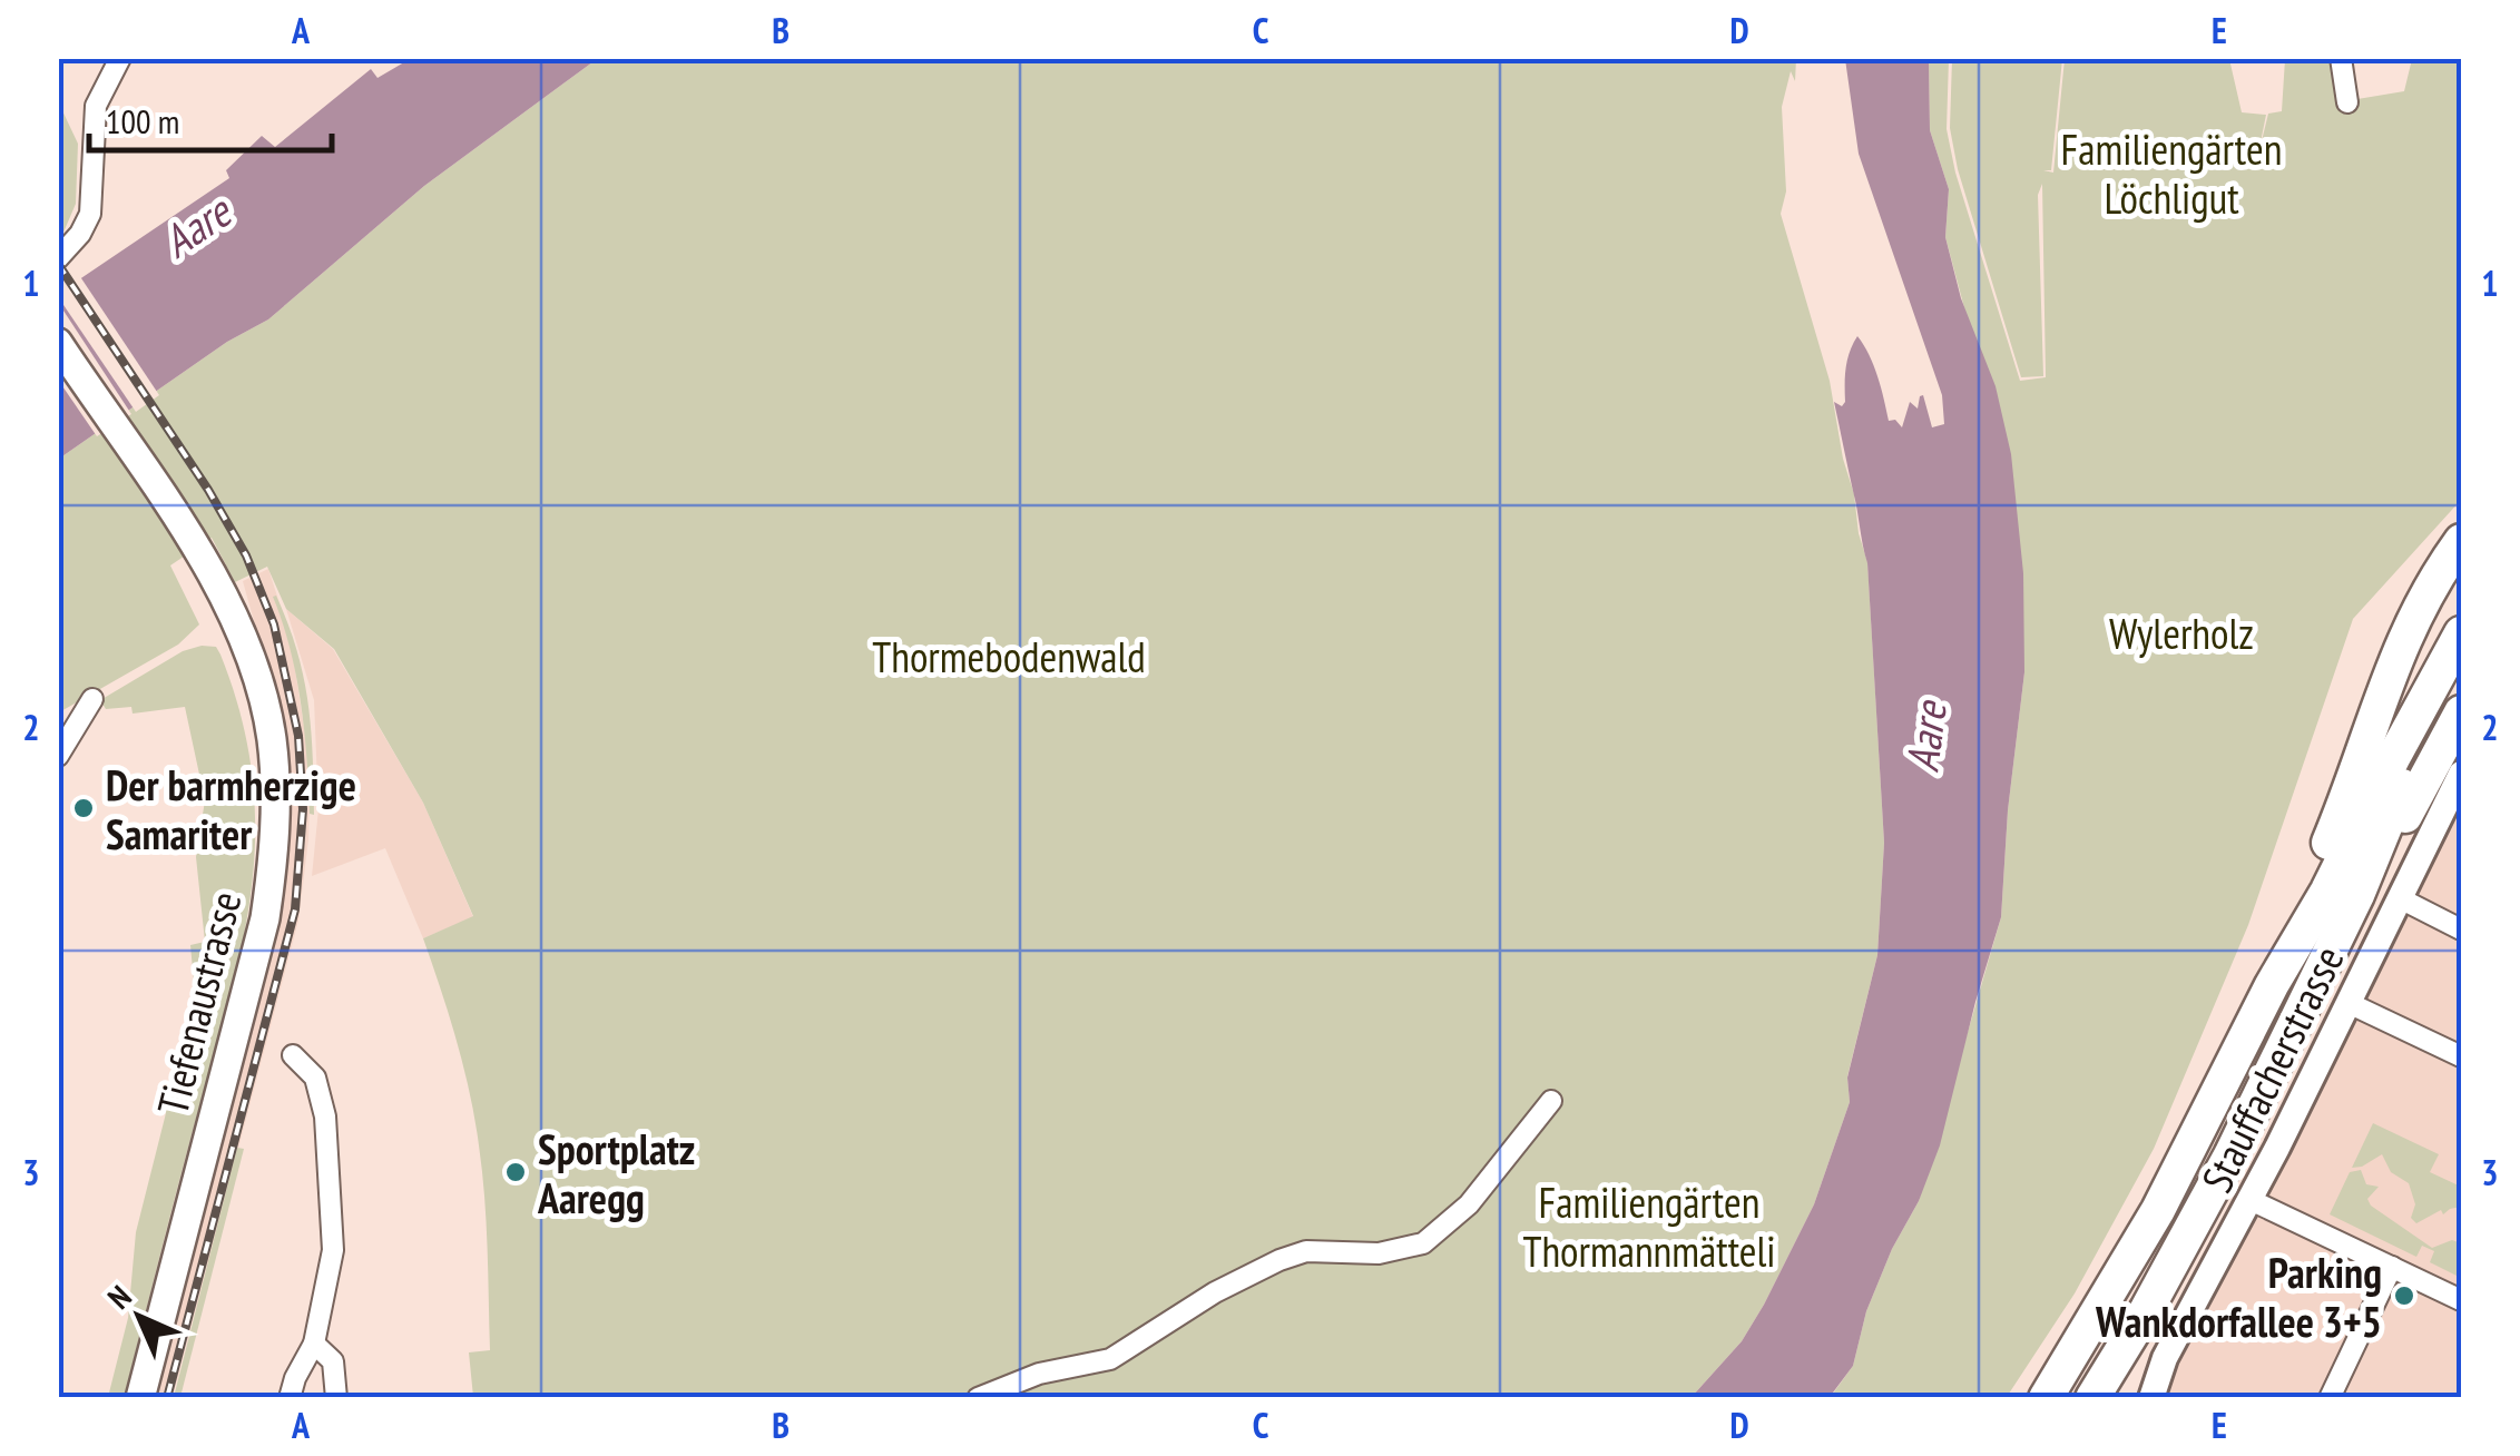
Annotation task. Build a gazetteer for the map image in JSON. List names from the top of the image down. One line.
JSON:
{"streets":{"main road":["Tiefenaustrasse"],"street":["Stauffacherstrasse"]},"water":["Aare"],"parks":["Familiengärten Löchligut","Wylerholz","Thormebodenwald","Familiengärten Thormannmätteli"],"places":["Der barmherzige Samariter","Sportplatz Aaregg","Parking Wankdorfallee 3+5"],"scale_bar":"100 m","north":"top left","grid":{"columns":["A","B","C","D","E"],"rows":["1","2","3"]}}
